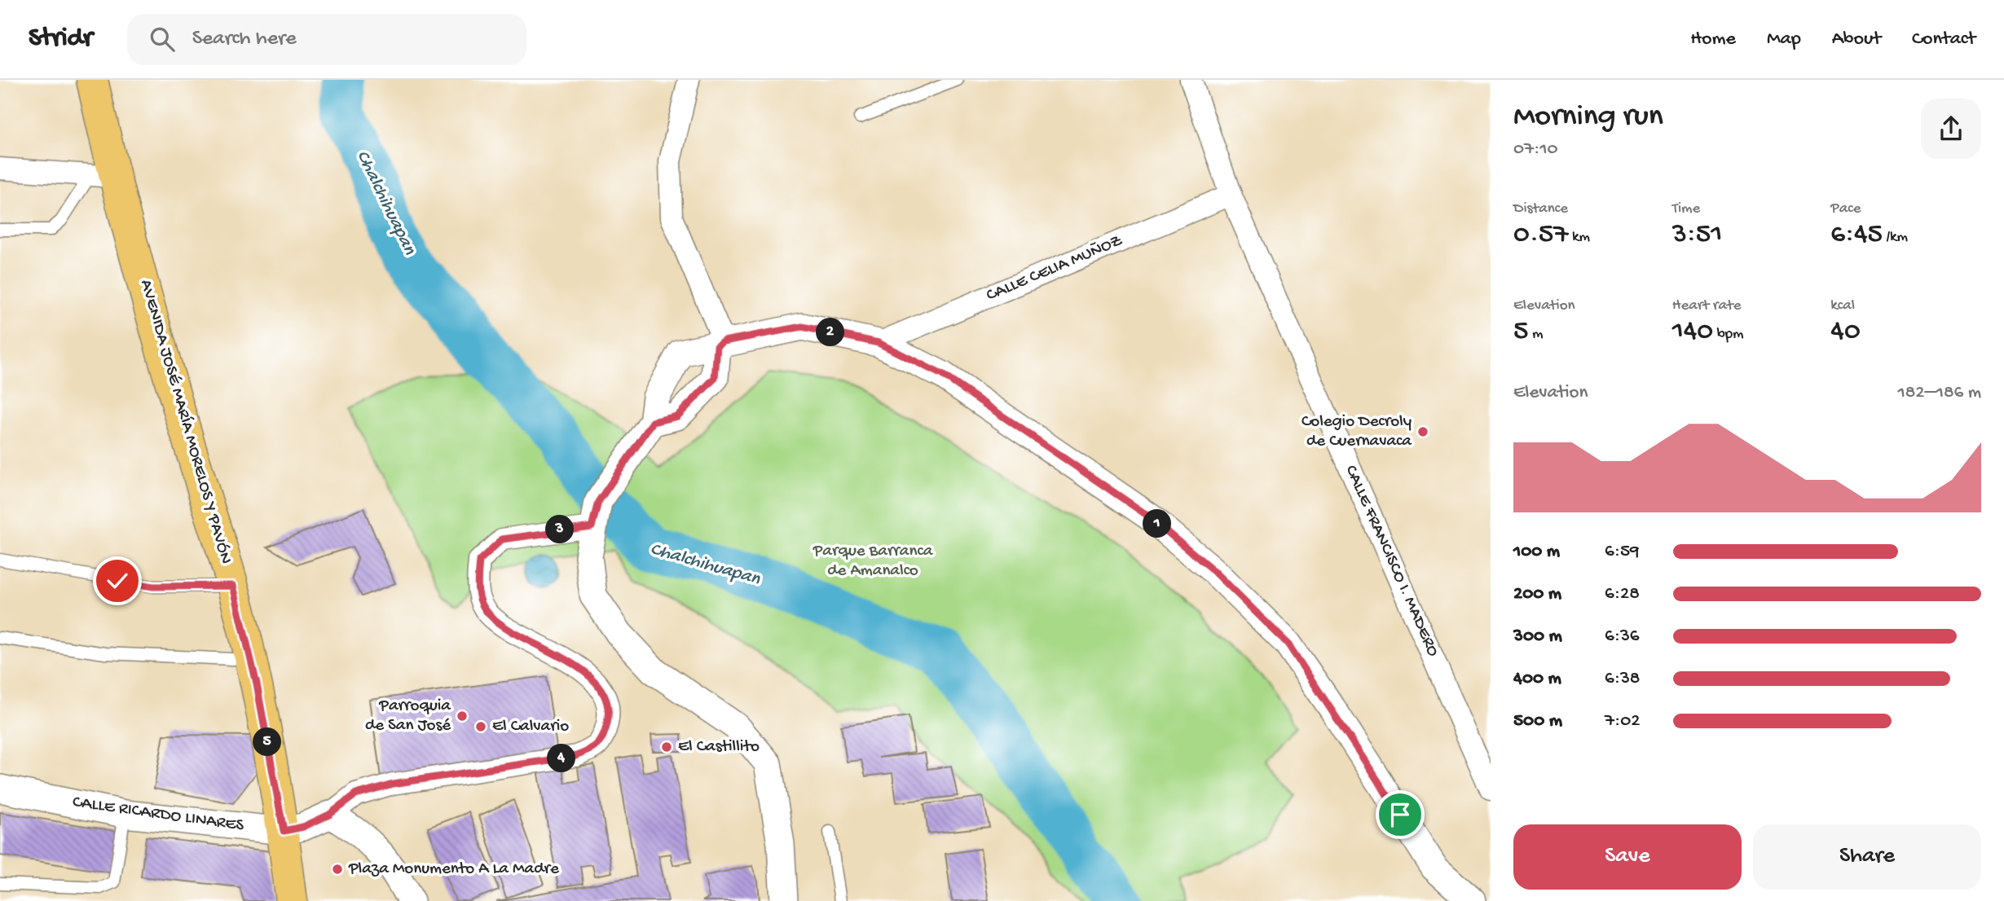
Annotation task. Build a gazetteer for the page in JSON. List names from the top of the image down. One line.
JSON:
{"streets":{"main road":["AVENIDA JOSÉ MARÍA MORELOS Y PAVÓN"],"street":["CALLE CELIA MUÑOZ","CALLE FRANCISCO I. MADERO","CALLE RICARDO LINARES"]},"crossings":[["CALLE CELIA MUÑOZ","CALLE FRANCISCO I. MADERO"],["AVENIDA JOSÉ MARÍA MORELOS Y PAVÓN","CALLE RICARDO LINARES"]],"water":["Chalchihuapan"],"parks":["Parque Barranca de Amanalco"],"places":["Colegio Decroly de Cuernavaca","Parroquia de San José","El Calvario","El Castillito","Plaza Monumento A La Madre"],"page":{"header":"Stridr","search":"Search here","nav":["Home","Map","About","Contact"],"heading":["Morning run","07:10"],"stats":[["Distance","0.57 km"],["Time","3:51"],["Pace","6:45 /km"],["Elevation","5 m"],["Heart rate","140 bpm"],["kcal","40"]],"pins":["2","1","3","5","4"],"chart":["Elevation","182–186 m"],"list":[{"name":"100 m","note":"6:59"},{"name":"200 m","note":"6:28"},{"name":"300 m","note":"6:36"},{"name":"400 m","note":"6:38"},{"name":"500 m","note":"7:02"}],"buttons":["Save","Share"]}}
